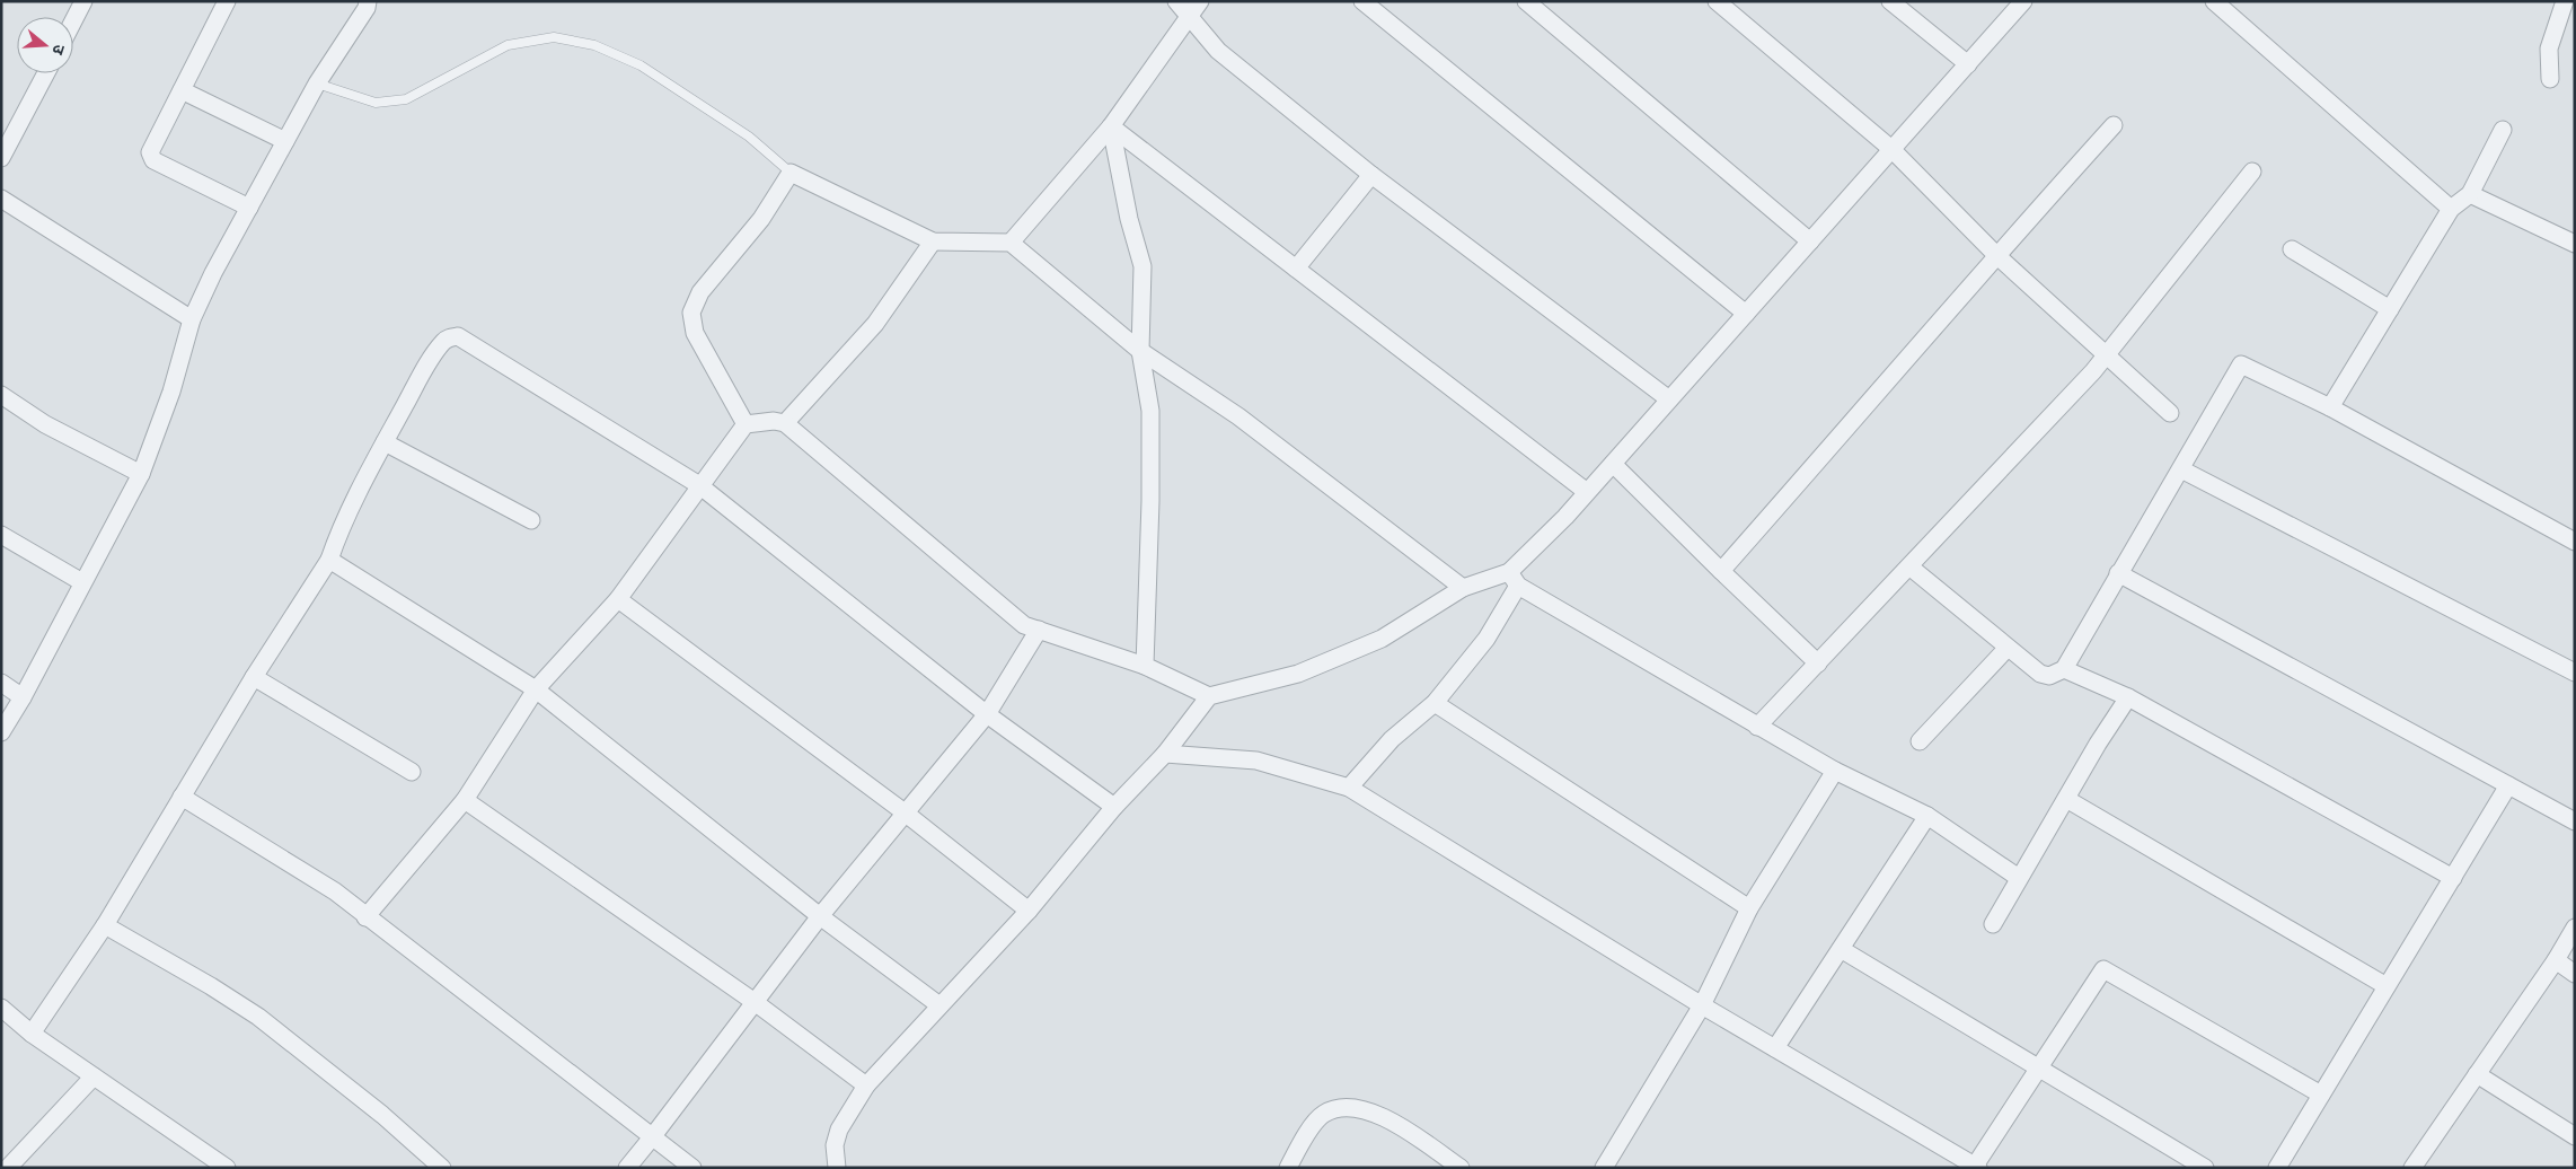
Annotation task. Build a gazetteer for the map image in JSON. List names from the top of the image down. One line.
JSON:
{"north":"right"}
